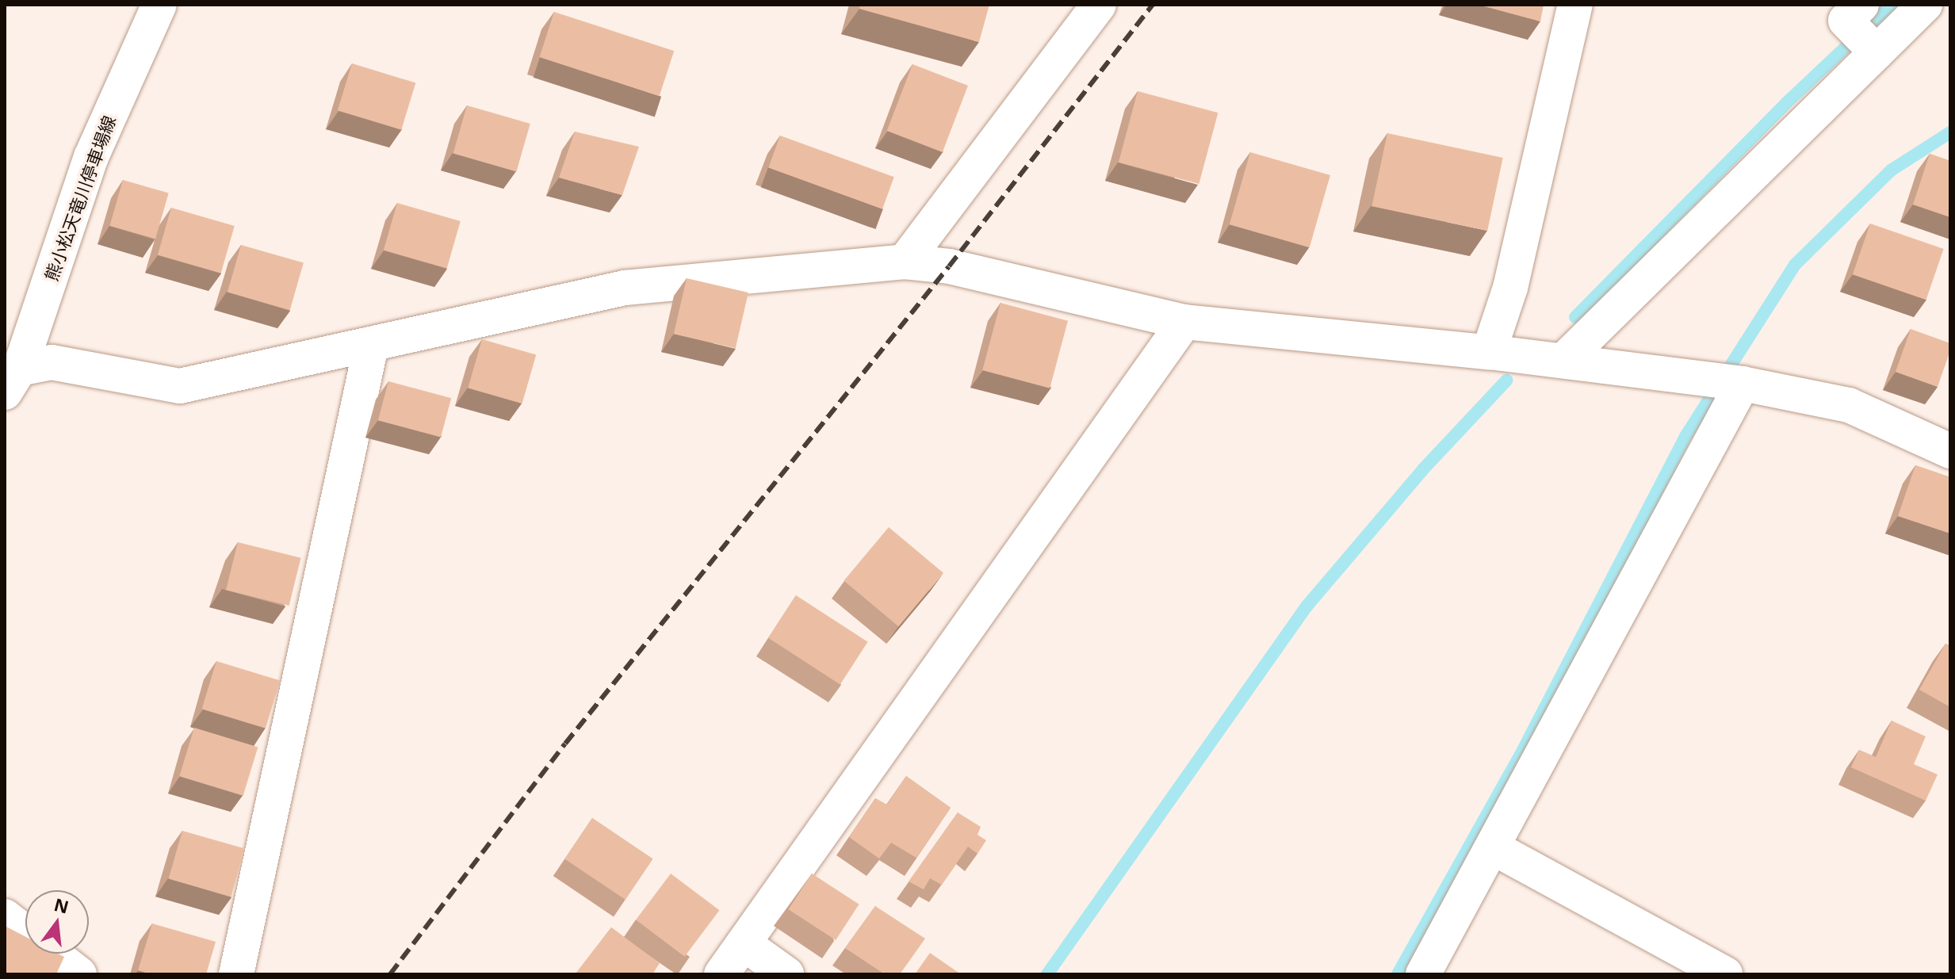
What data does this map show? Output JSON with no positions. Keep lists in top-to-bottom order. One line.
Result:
{"streets":{"street":["熊小松天竜川停車場線"]},"north":"top"}
